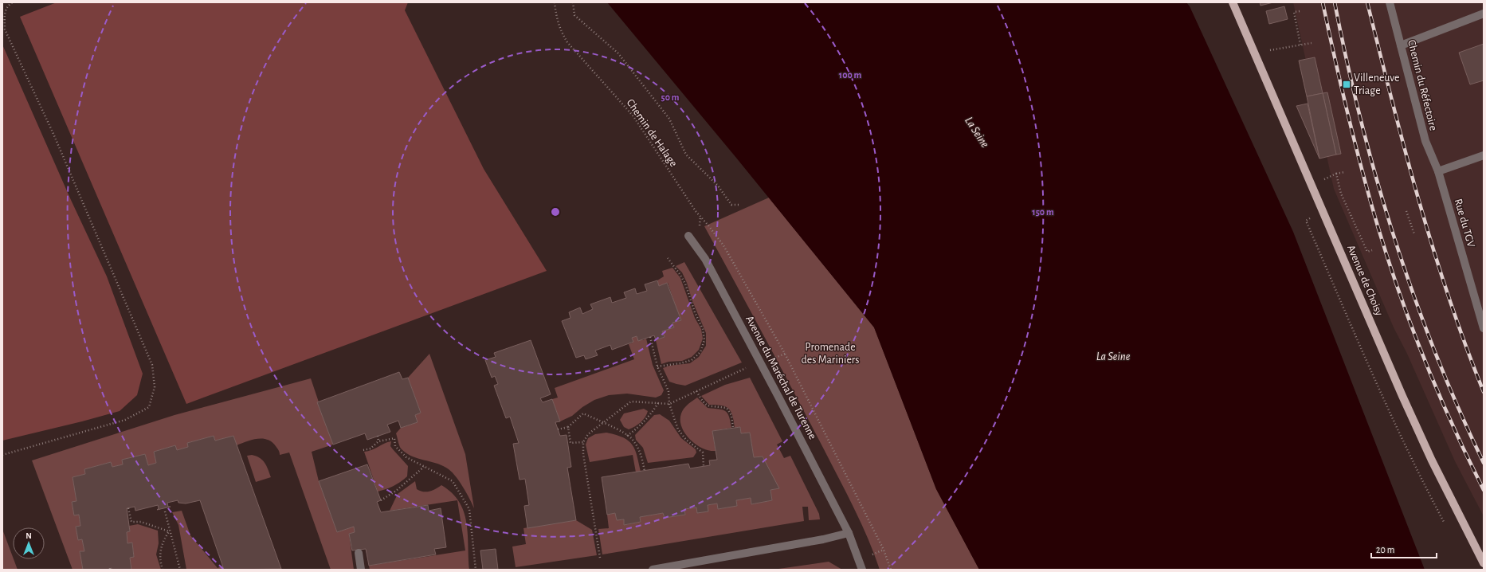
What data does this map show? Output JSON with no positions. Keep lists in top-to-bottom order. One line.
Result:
{"streets":{"main road":["Avenue de Choisy"],"street":["Chemin du Réfectoire","Rue du TGV","Avenue du Maréchal de Turenne"],"path":["Chemin de Halage"]},"crossings":[["Chemin du Réfectoire","Rue du TGV"]],"water":["La Seine"],"parks":["Promenade des Mariniers"],"places":{"transit":["Villeneuve Triage"]},"scale_bar":"20 m","north":"top","rings":["100 m","50 m","150 m"]}
